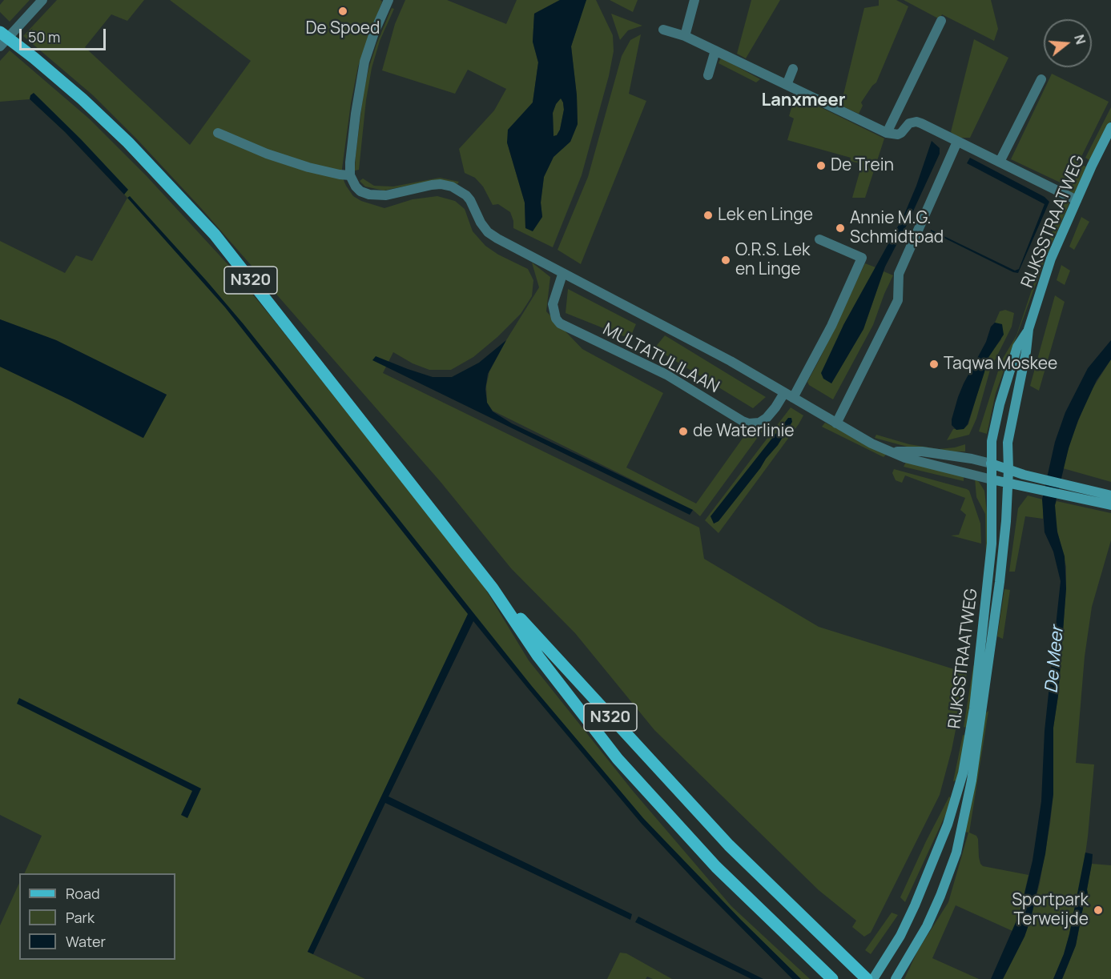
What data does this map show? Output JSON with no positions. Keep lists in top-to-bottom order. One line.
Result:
{"streets":{"main road":["N320"],"street":["RIJKSSTRAATWEG","MULTATULILAAN"]},"crossings":[["RIJKSSTRAATWEG","MULTATULILAAN"]],"districts":["Lanxmeer"],"water":["De Meer"],"places":["De Spoed","De Trein","Lek en Linge","Annie M.G. Schmidtpad","O.R.S. Lek en Linge","Taqwa Moskee","de Waterlinie","Sportpark Terweijde"],"legend":["Road","Park","Water"],"scale_bar":"50 m","north":"right"}
